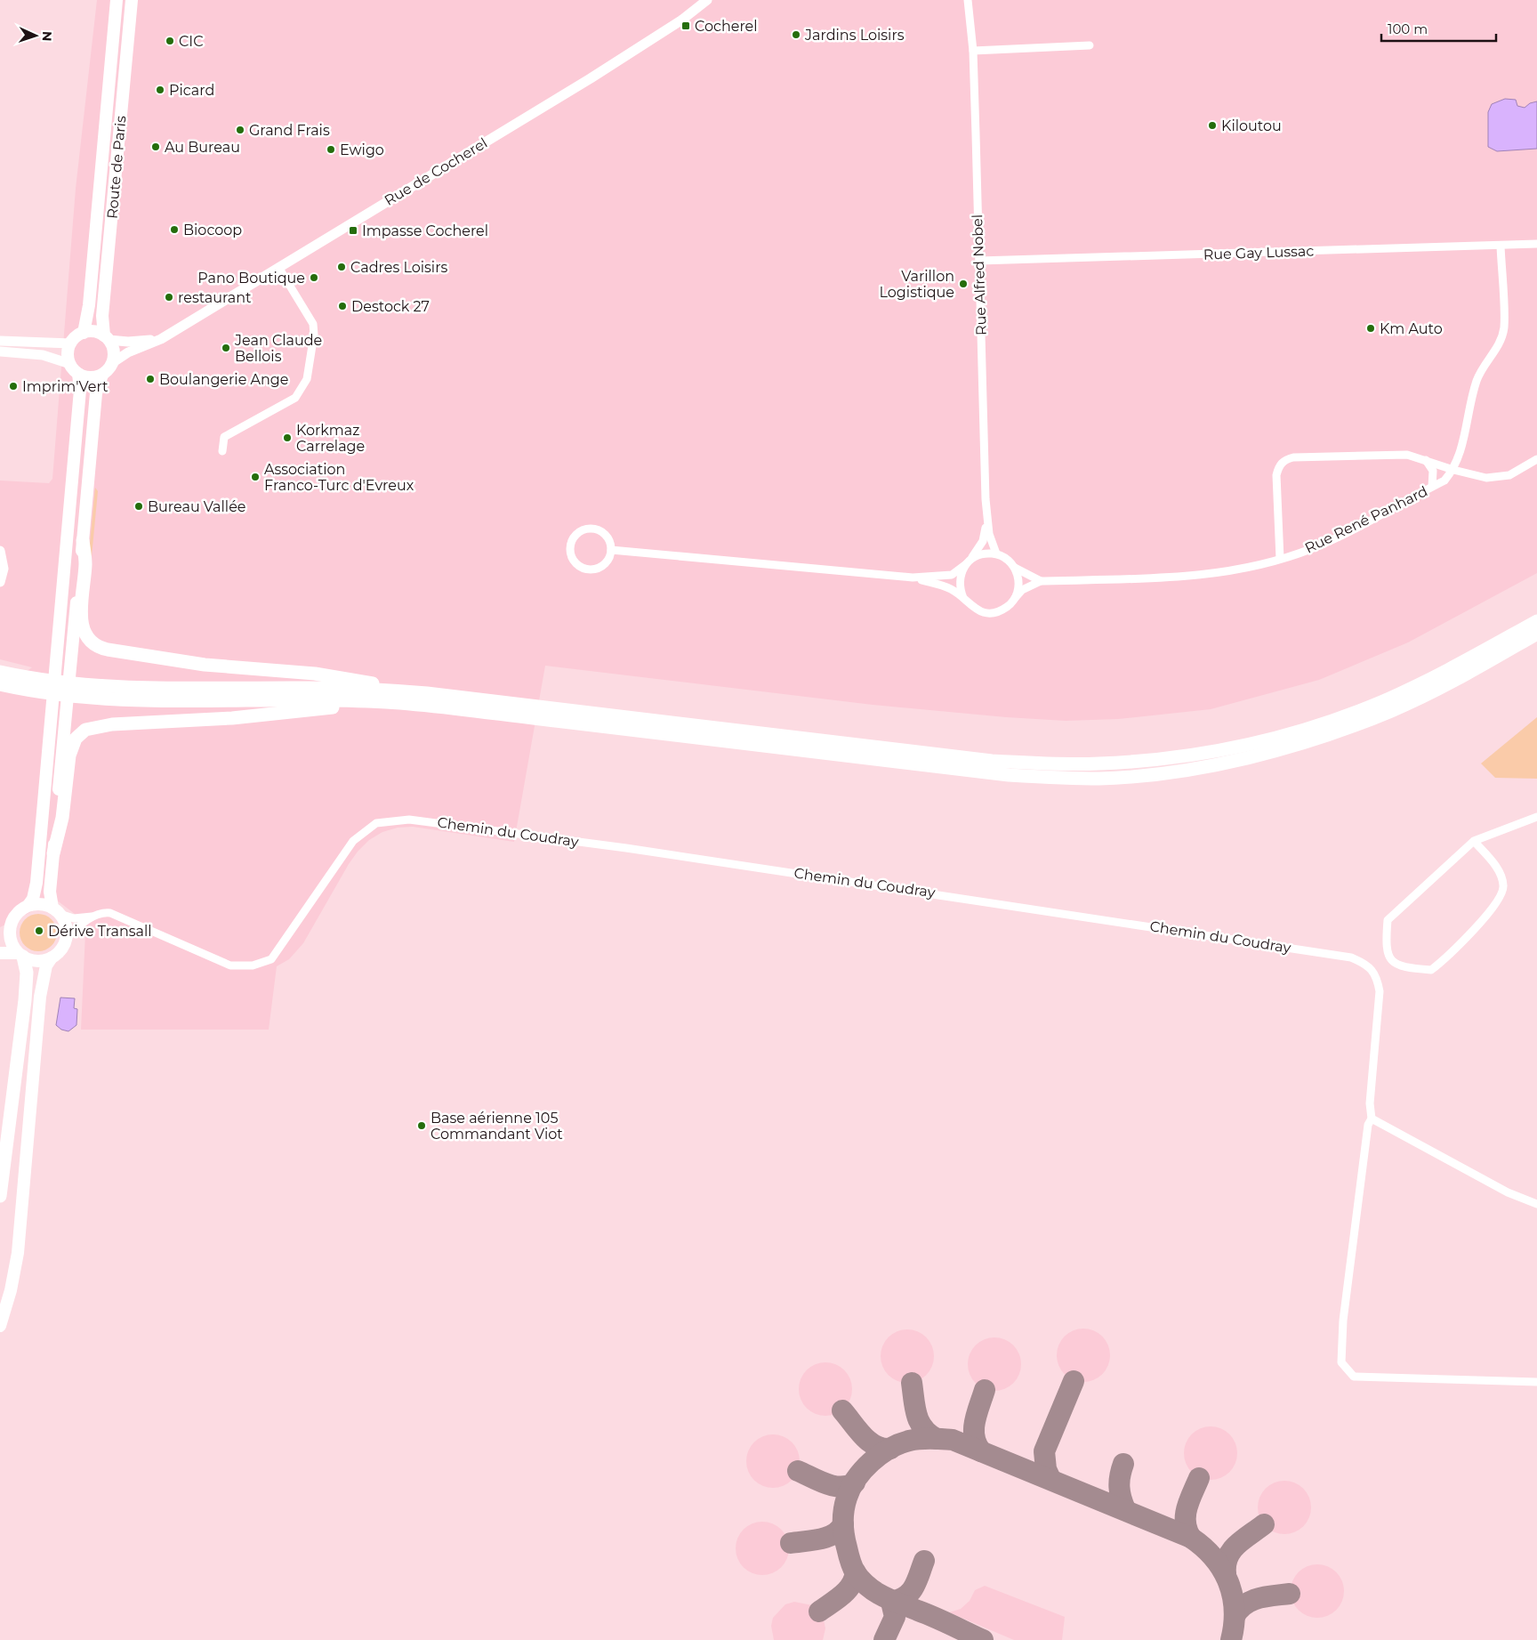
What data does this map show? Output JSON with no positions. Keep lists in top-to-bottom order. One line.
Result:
{"streets":{"main road":["Route de Paris"],"street":["Rue de Cocherel","Rue Gay Lussac","Rue Alfred Nobel","Rue René Panhard","Chemin du Coudray"]},"crossings":[["Route de Paris","Rue de Cocherel"],["Rue Gay Lussac","Rue Alfred Nobel"],["Rue Gay Lussac","Rue René Panhard"],["Rue Alfred Nobel","Rue René Panhard"]],"places":{"transit":["Cocherel","Impasse Cocherel"],"other":["Jardins Loisirs","CIC","Picard","Kiloutou","Grand Frais","Au Bureau","Ewigo","Biocoop","Cadres Loisirs","Pano Boutique","Varillon Logistique","restaurant","Destock 27","Km Auto","Jean Claude Bellois","Boulangerie Ange","Imprim'Vert","Korkmaz Carrelage","Association Franco-Turc d'Evreux","Bureau Vallée","Dérive Transall","Base aérienne 105 Commandant Viot"]},"scale_bar":"100 m","north":"right"}
